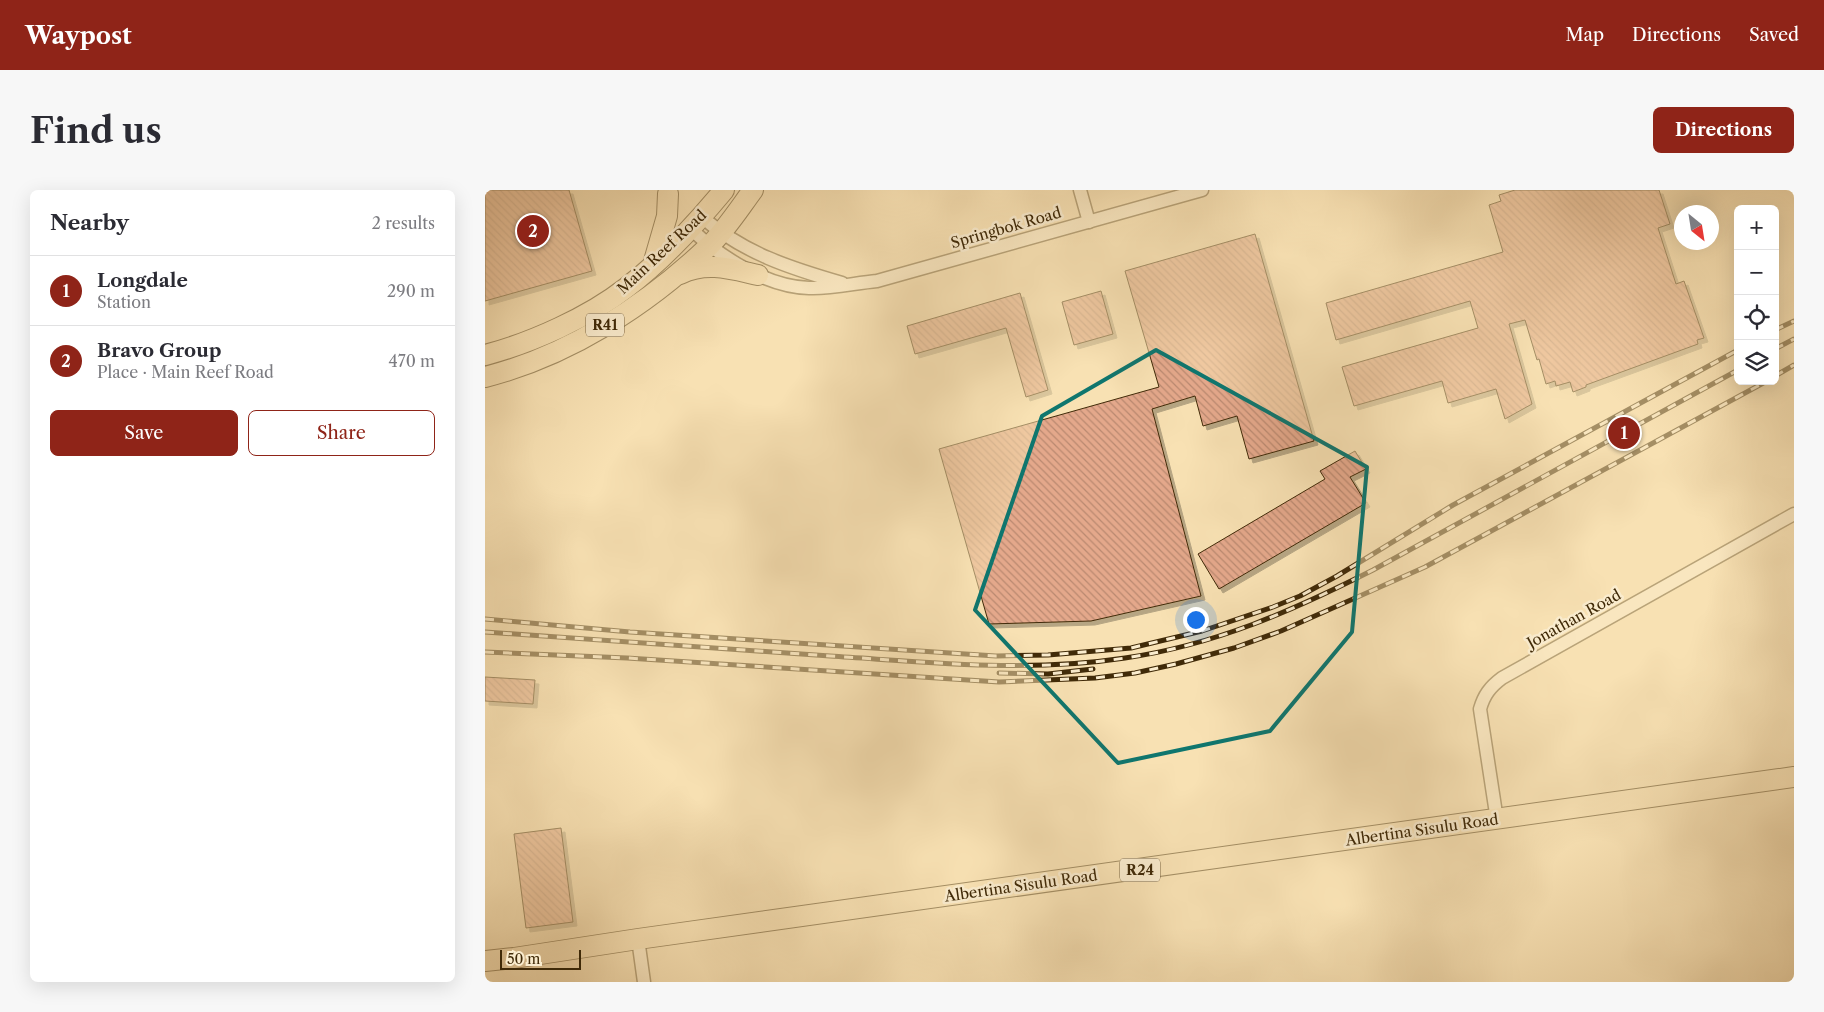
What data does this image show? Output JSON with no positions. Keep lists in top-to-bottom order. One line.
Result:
{"streets":{"main road":["Main Reef Road","R41","Albertina Sisulu Road","R24"],"street":["Springbok Road","Jonathan Road"]},"crossings":[["Springbok Road","Main Reef Road"],["Jonathan Road","Albertina Sisulu Road"]],"scale_bar":"50 m","north":"bottom right","page":{"header":"Waypost","nav":["Map","Directions","Saved"],"buttons":["Directions",["Save","Share"]],"title":"Find us","heading":["Nearby","2 results"],"map_buttons":["+","−"],"pins":["2","1"],"list":[{"mark":"1","name":"Longdale","note":"Station","value":"290 m"},{"mark":"2","name":"Bravo Group","note":"Place · Main Reef Road","value":"470 m"}],"scale":"50 m"}}
